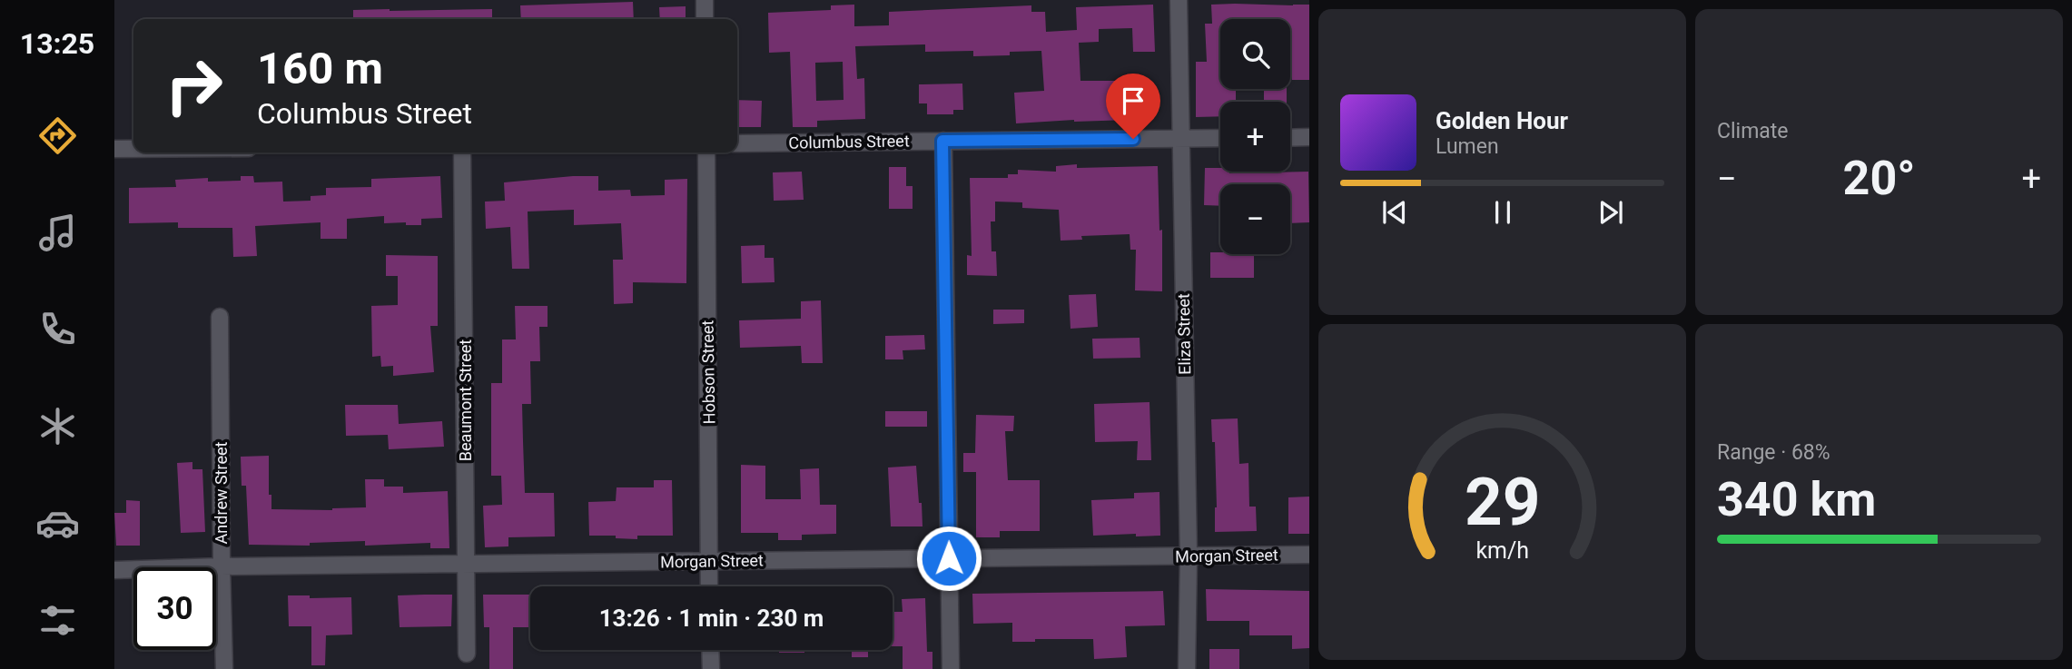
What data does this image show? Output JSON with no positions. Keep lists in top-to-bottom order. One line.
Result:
{"streets":{"street":["Columbus Street","Eliza Street","Hobson Street","Beaumont Street","Andrew Street","Morgan Street"]},"crossings":[["Columbus Street","Eliza Street"],["Eliza Street","Morgan Street"],["Hobson Street","Morgan Street"],["Beaumont Street","Morgan Street"],["Andrew Street","Morgan Street"]],"page":{"tabs":"13:25","tile":["Climate",["Range · 68%","340 km"]],"map_buttons":["+","−"],"turn":["160 m","Columbus Street"],"song":["Golden Hour","Lumen"],"heat":["−","20°","+"],"limit":"30","trip":"13:26 · 1 min · 230 m","gauge":["29","km/h"]}}
